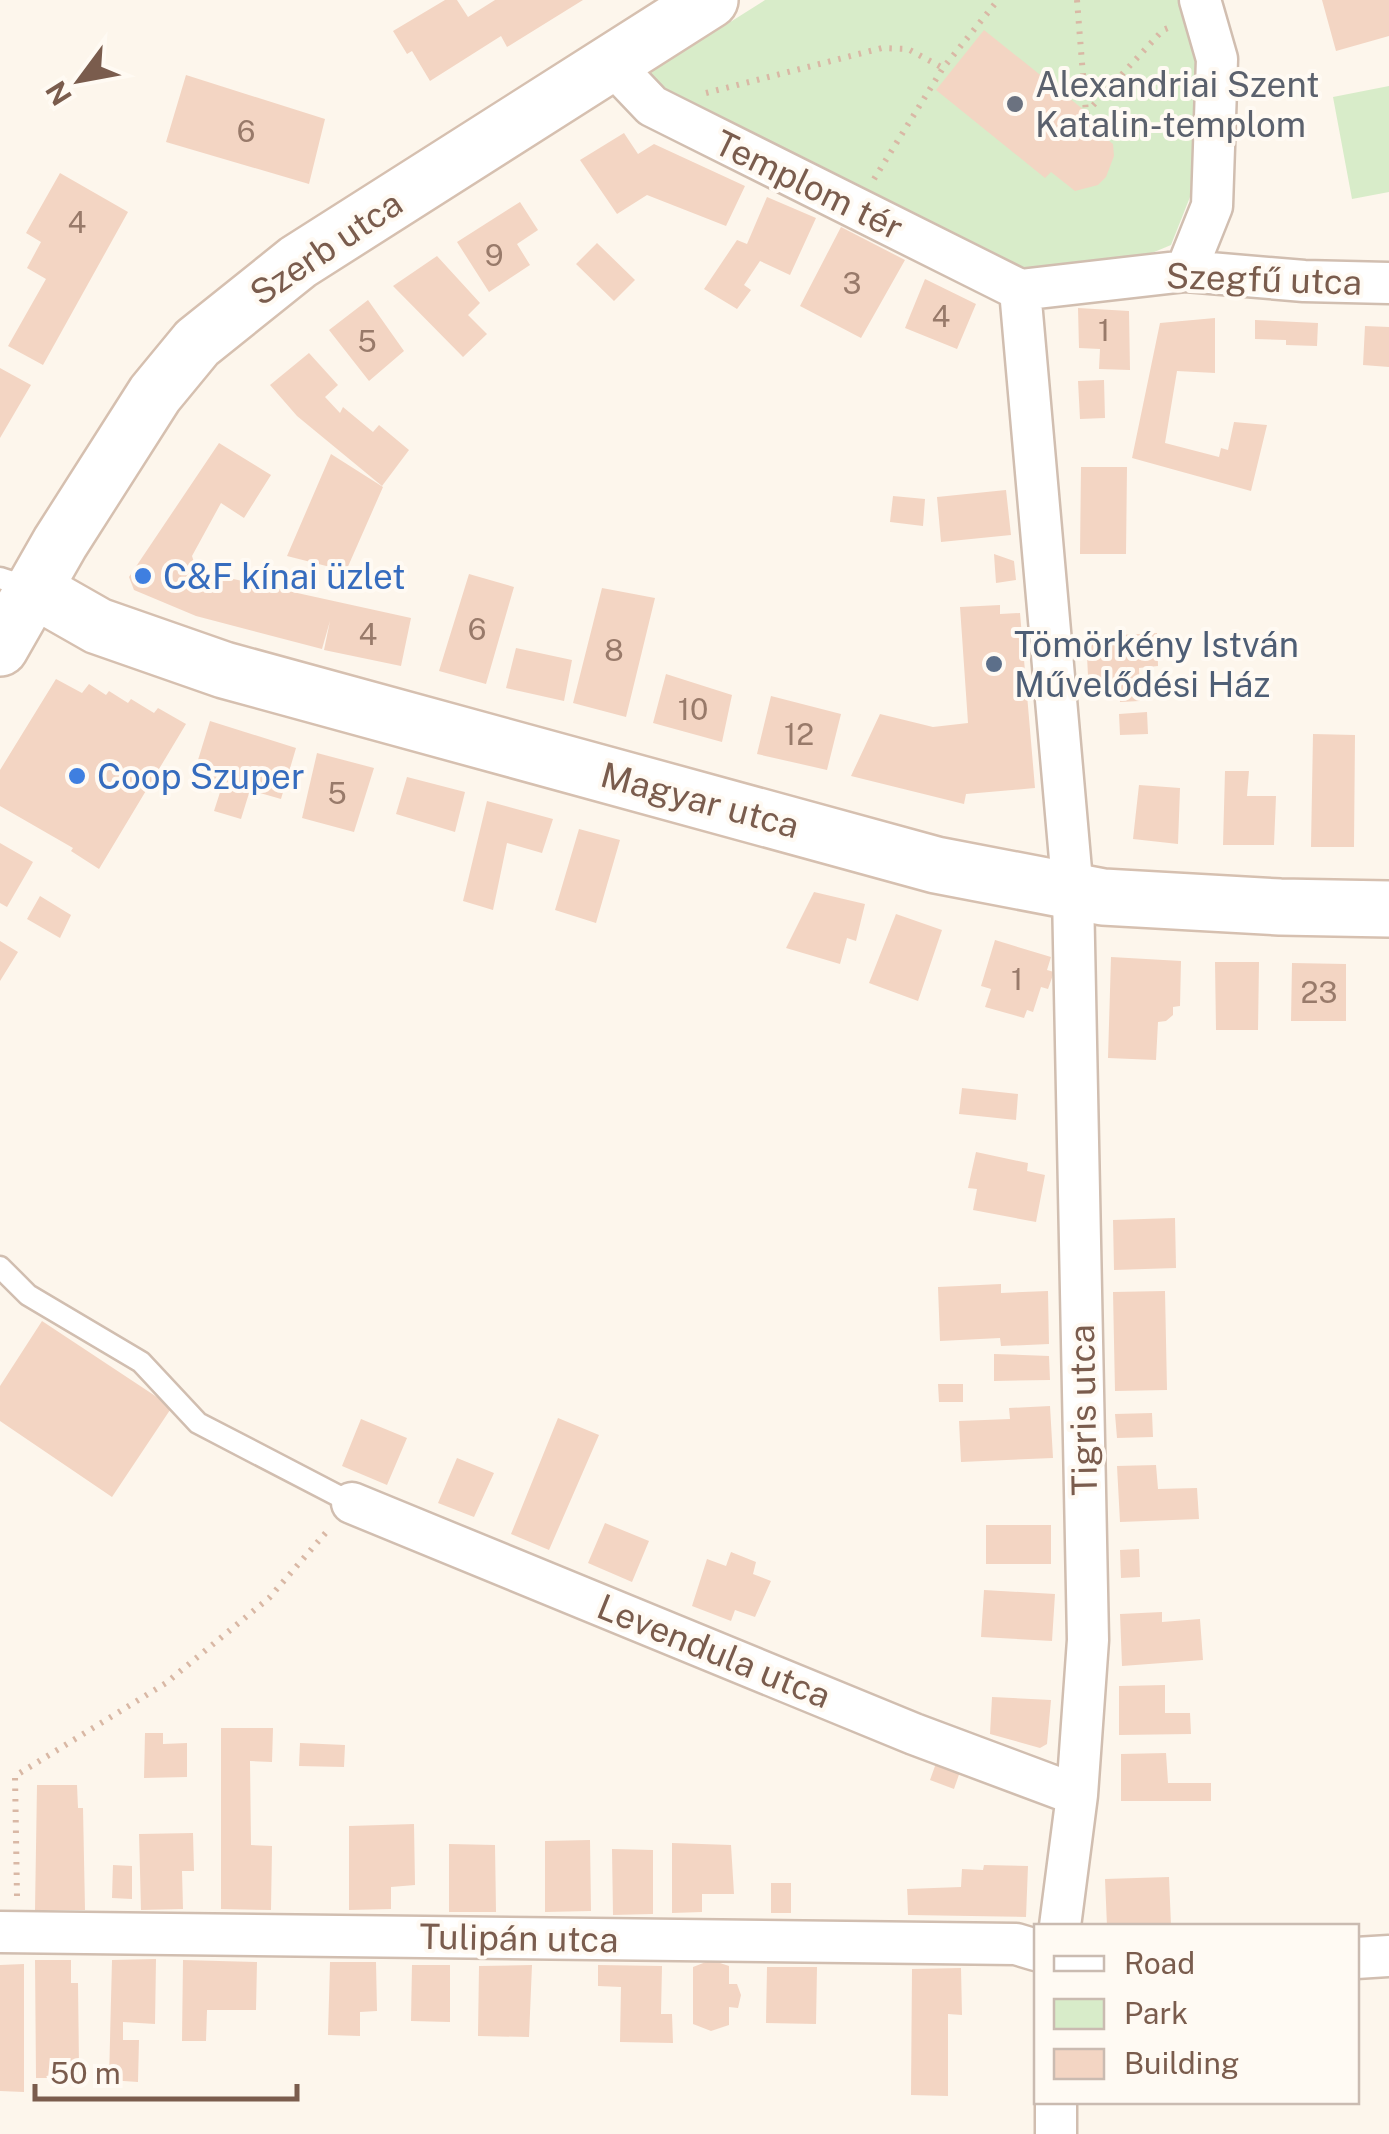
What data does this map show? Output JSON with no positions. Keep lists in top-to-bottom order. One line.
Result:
{"streets":{"street":["Templom tér","Szerb utca","Szegfű utca","Magyar utca","Tigris utca","Levendula utca","Tulipán utca"]},"crossings":[["Templom tér","Szerb utca"],["Templom tér","Szegfű utca"],["Templom tér","Tigris utca"],["Szerb utca","Magyar utca"],["Szegfű utca","Tigris utca"],["Magyar utca","Tigris utca"],["Tigris utca","Levendula utca"]],"places":["Alexandriai Szent Katalin-templom","C&F kínai üzlet","Tömörkény István Művelődési Ház","Coop Szuper"],"house_numbers":["6","4","9","3","4","1","5","6","4","8","10","12","5","1","23"],"legend":["Road","Park","Building"],"scale_bar":"50 m","north":"bottom left"}
